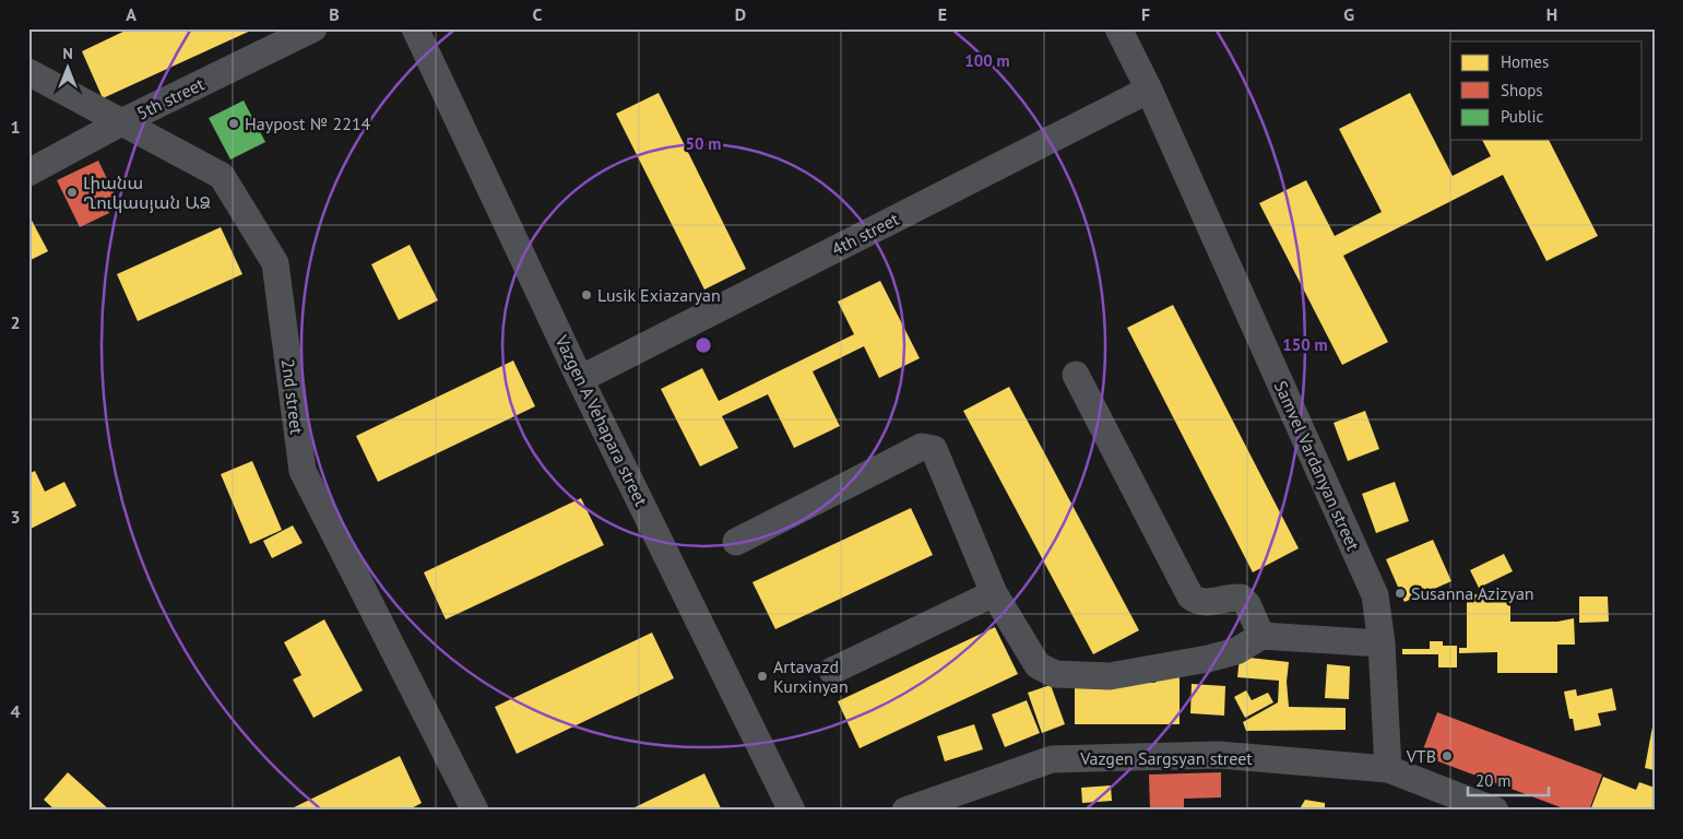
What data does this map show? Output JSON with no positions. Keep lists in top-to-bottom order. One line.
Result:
{"streets":{"street":["5th street","4th street","2nd street","Vazgen A Vehapara street","Samvel Vardanyan street","Vazgen Sargsyan street"]},"crossings":[["5th street","2nd street"],["4th street","Vazgen A Vehapara street"],["4th street","Samvel Vardanyan street"],["Samvel Vardanyan street","Vazgen Sargsyan street"]],"places":["Haypost № 2214","Լիանա Ղուկասյան ԱՁ","Lusik Exiazaryan","Susanna Azizyan","Artavazd Kurxinyan","VTB"],"legend":["Homes","Shops","Public"],"scale_bar":"20 m","north":"top","grid":{"columns":["A","B","C","D","E","F","G","H"],"rows":["1","2","3","4"]},"rings":["100 m","50 m","150 m"]}
